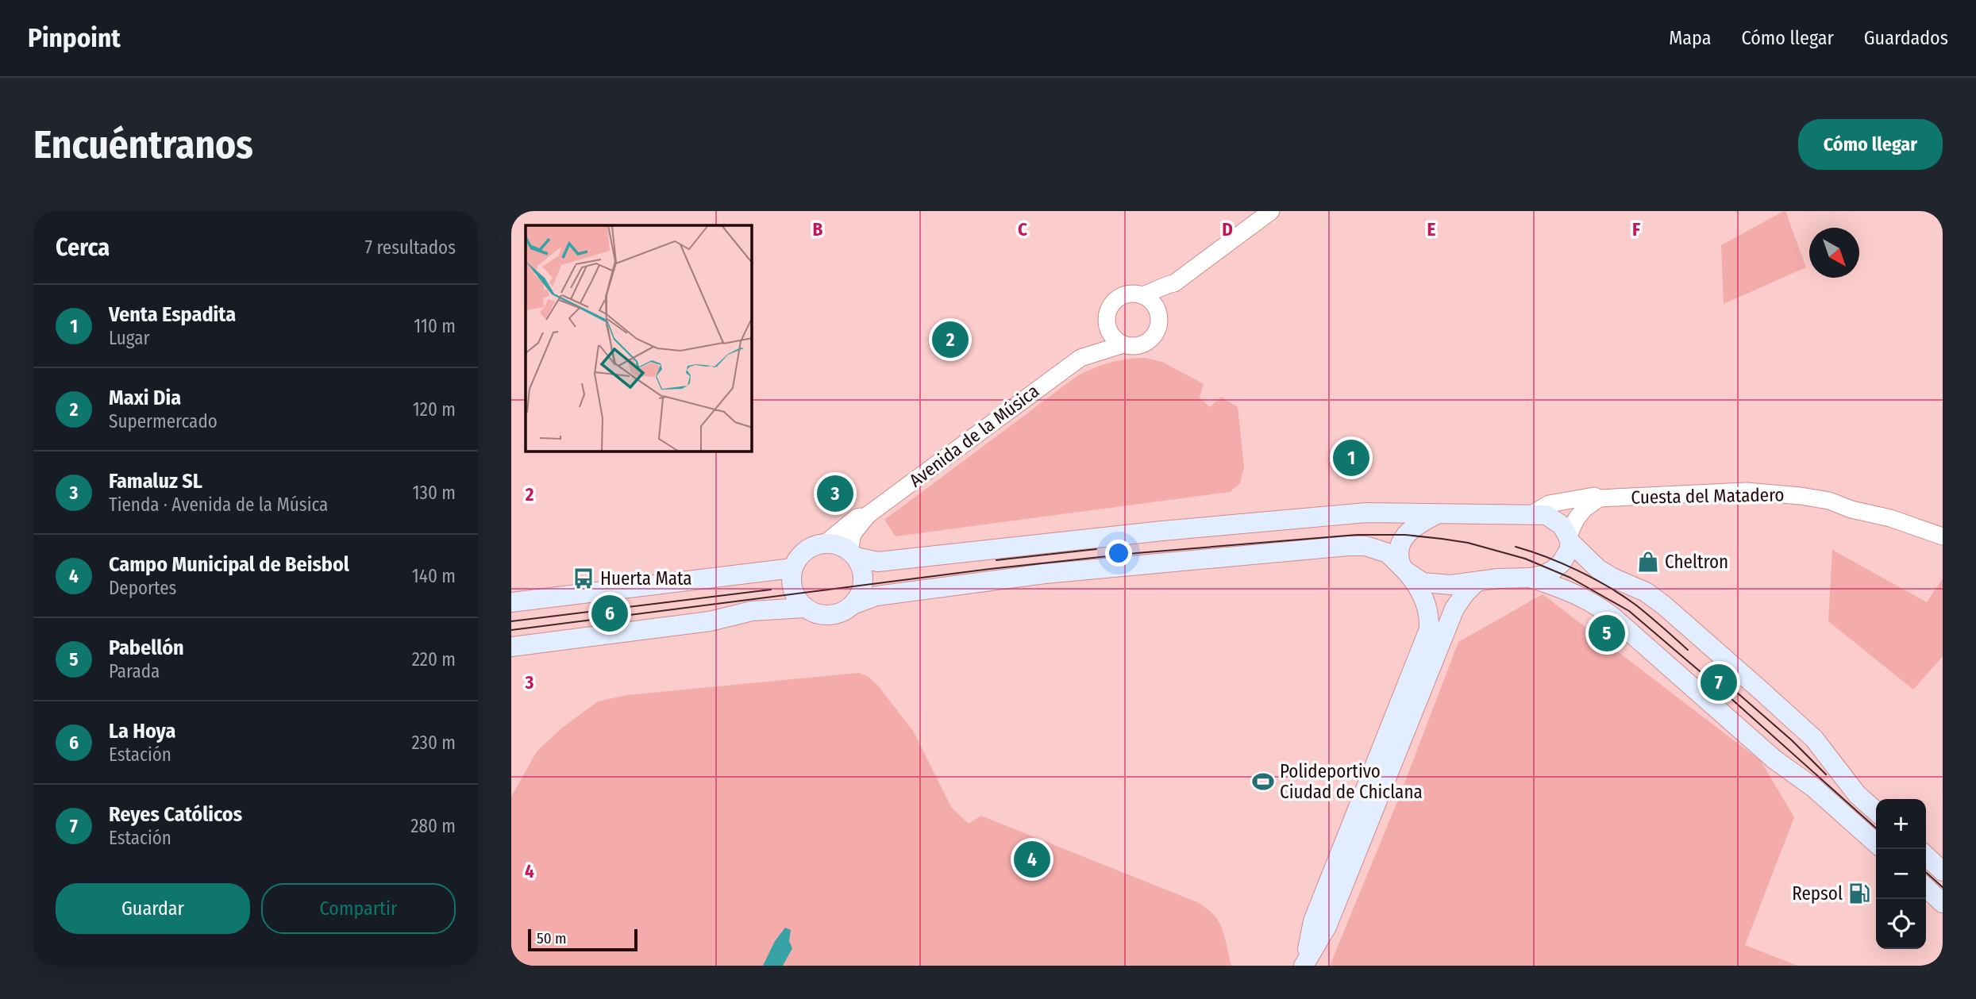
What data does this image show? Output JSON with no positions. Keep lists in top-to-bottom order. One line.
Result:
{"streets":{"street":["Avenida de la Música","Cuesta del Matadero"]},"places":{"shop":["Cheltron"],"bus stop":["Huerta Mata"],"sports":["Polideportivo Ciudad de Chiclana"],"fuel station":["Repsol"]},"scale_bar":"50 m","north":"bottom right","page":{"header":"Pinpoint","nav":["Mapa","Cómo llegar","Guardados"],"buttons":["Cómo llegar",["Guardar","Compartir"]],"title":"Encuéntranos","heading":["Cerca","7 resultados"],"list":[{"mark":"1","name":"Venta Espadita","note":"Lugar","value":"110 m"},{"mark":"2","name":"Maxi Dia","note":"Supermercado","value":"120 m"},{"mark":"3","name":"Famaluz SL","note":"Tienda · Avenida de la Música","value":"130 m"},{"mark":"4","name":"Campo Municipal de Beisbol","note":"Deportes","value":"140 m"},{"mark":"5","name":"Pabellón","note":"Parada","value":"220 m"},{"mark":"6","name":"La Hoya","note":"Estación","value":"230 m"},{"mark":"7","name":"Reyes Católicos","note":"Estación","value":"280 m"}],"pins":["2","1","3","6","5","7","4"],"map_buttons":["+","−"],"scale":"50 m"},"grid":{"columns":["B","C","D","E","F"],"rows":["2","3","4"]}}
